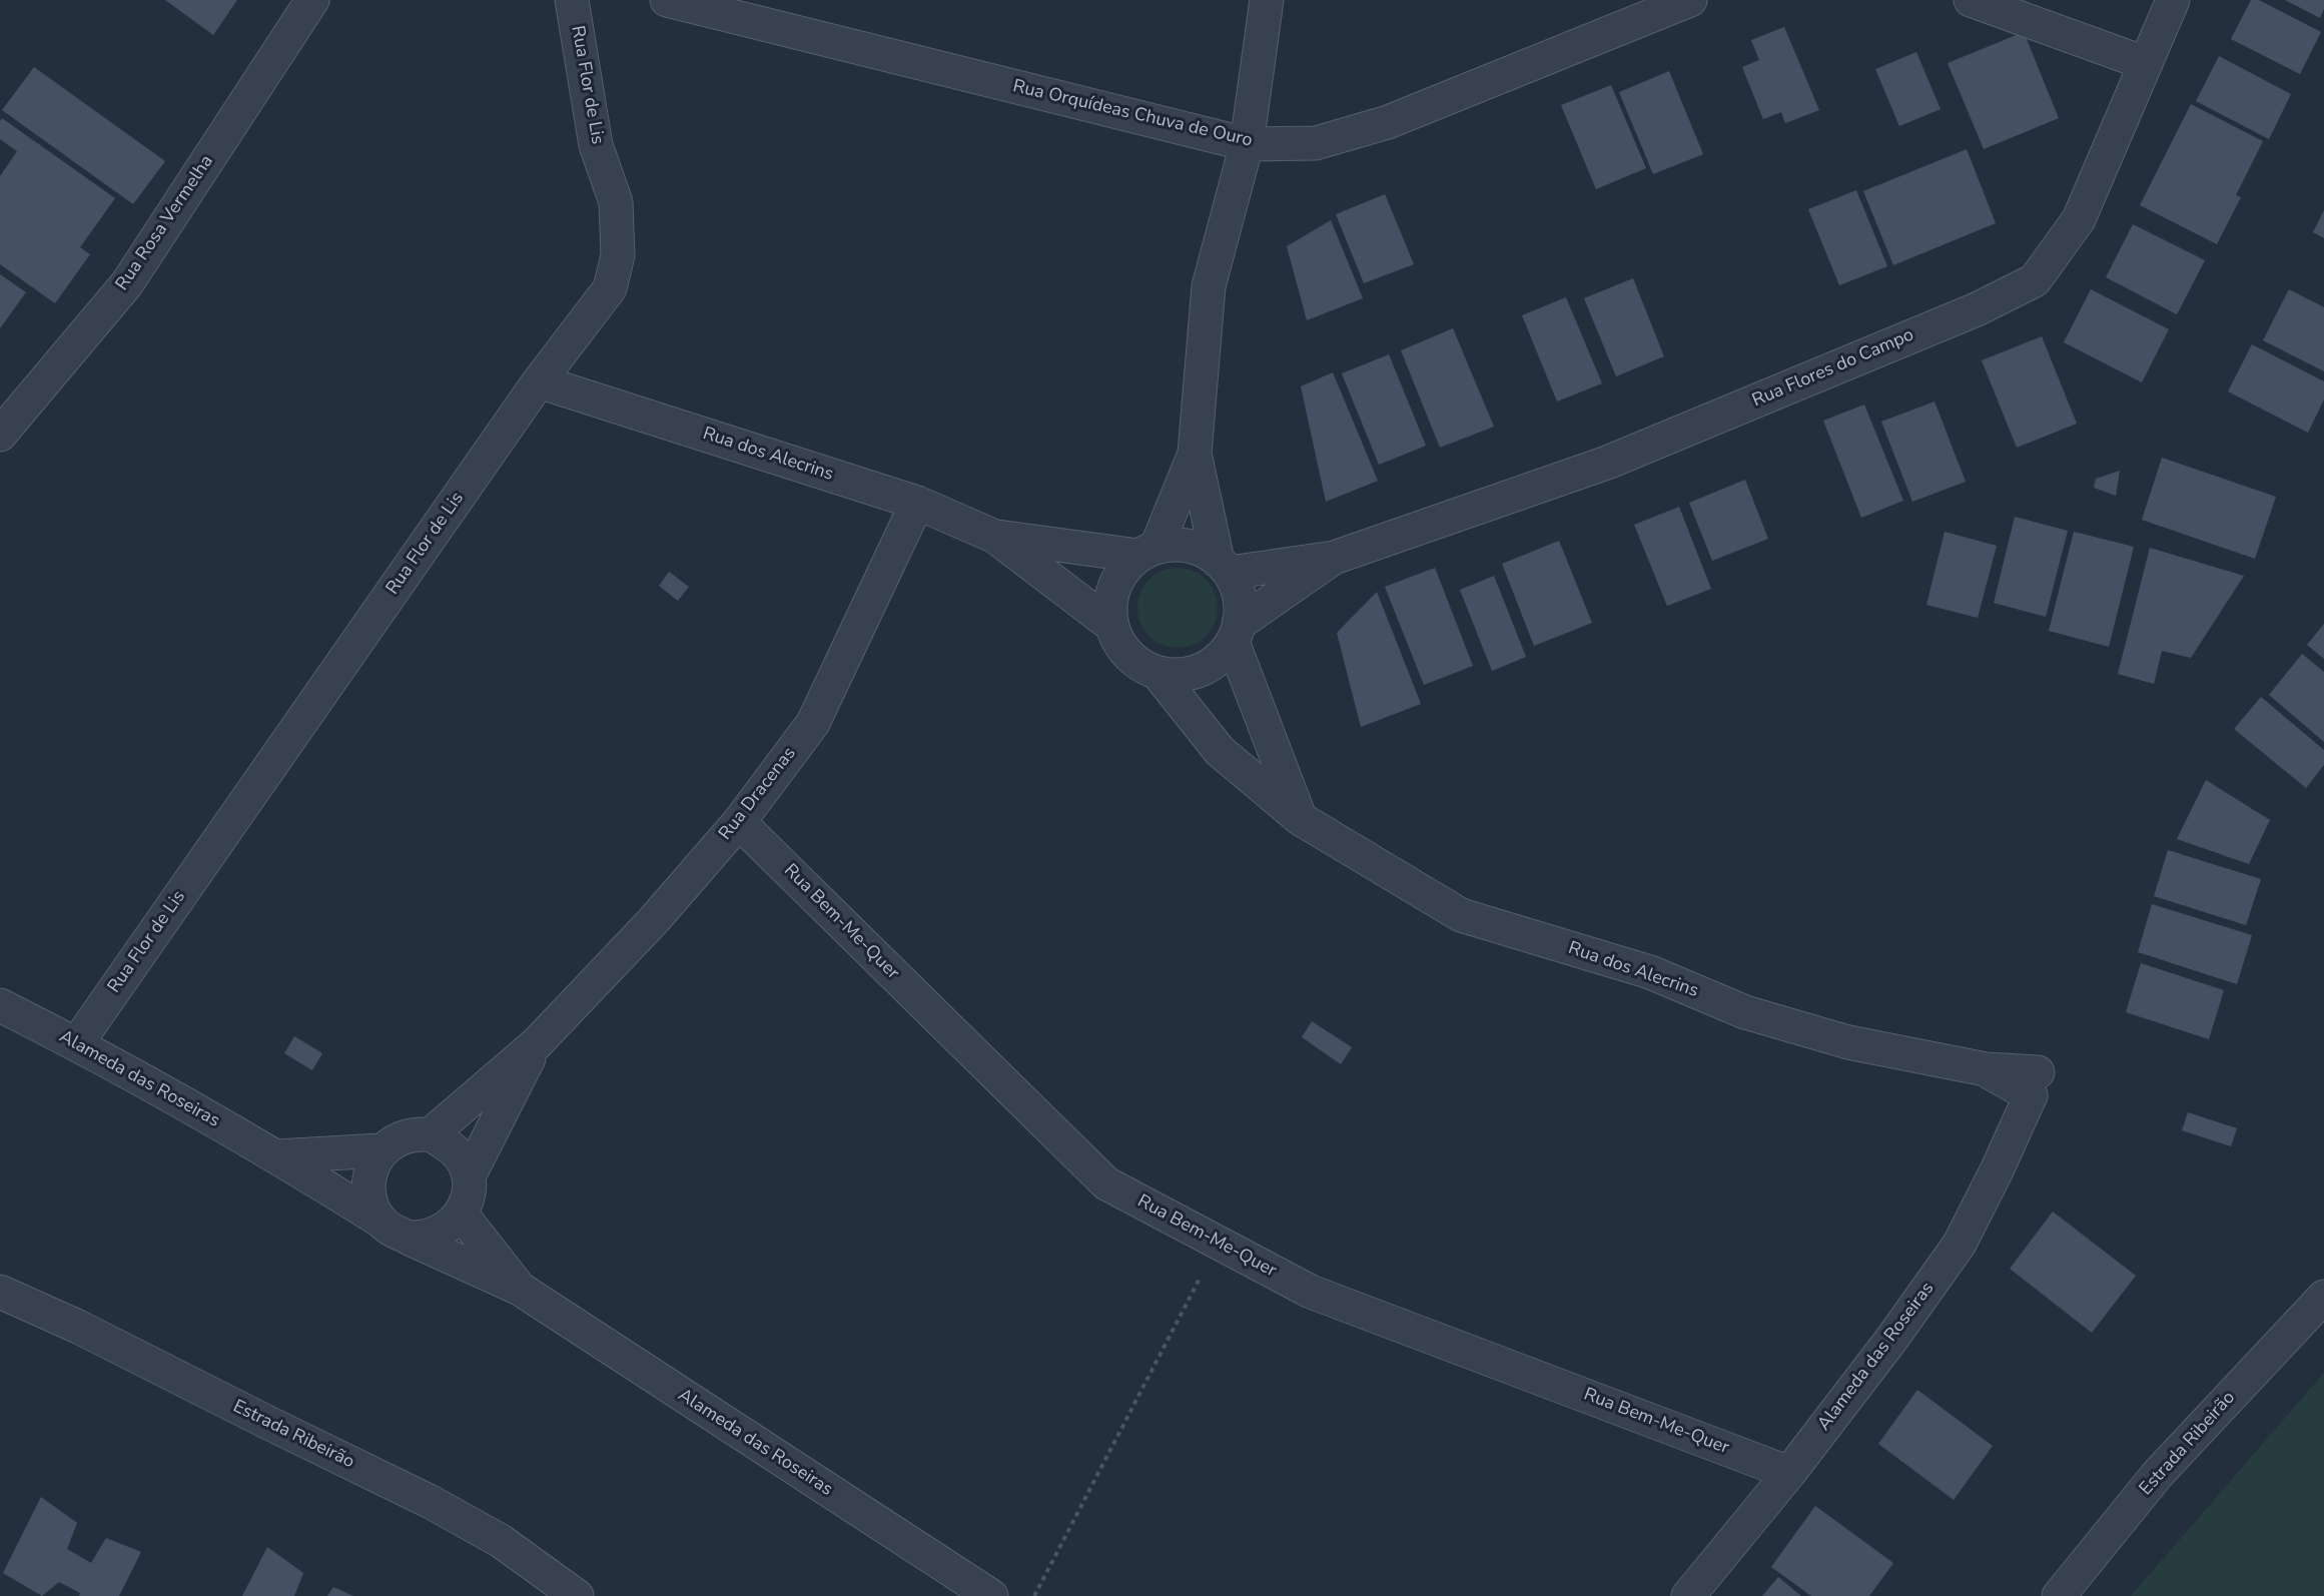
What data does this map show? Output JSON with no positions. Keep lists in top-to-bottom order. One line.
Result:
{"streets":{"street":["Rua Flor de Lis","Rua Orquídeas Chuva de Ouro","Rua Rosa Vermelha","Rua Flores do Campo","Rua dos Alecrins","Rua Dracenas","Rua Bem-Me-Quer","Alameda das Roseiras","Estrada Ribeirão"]},"crossings":[["Rua Flor de Lis","Rua dos Alecrins"],["Rua Flor de Lis","Alameda das Roseiras"],["Rua Flores do Campo","Rua dos Alecrins"],["Rua dos Alecrins","Rua Dracenas"],["Rua dos Alecrins","Alameda das Roseiras"],["Rua Dracenas","Rua Bem-Me-Quer"],["Rua Dracenas","Alameda das Roseiras"],["Rua Bem-Me-Quer","Alameda das Roseiras"]]}
